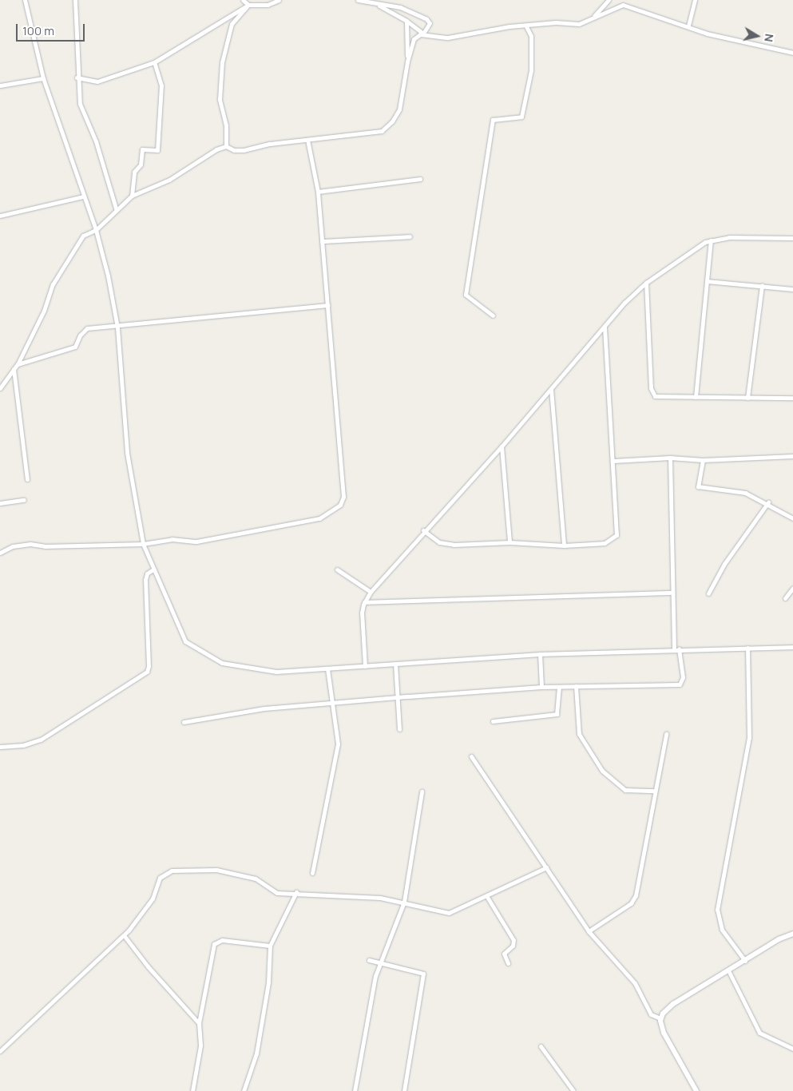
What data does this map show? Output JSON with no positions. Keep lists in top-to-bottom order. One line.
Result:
{"scale_bar":"100 m","north":"right"}
